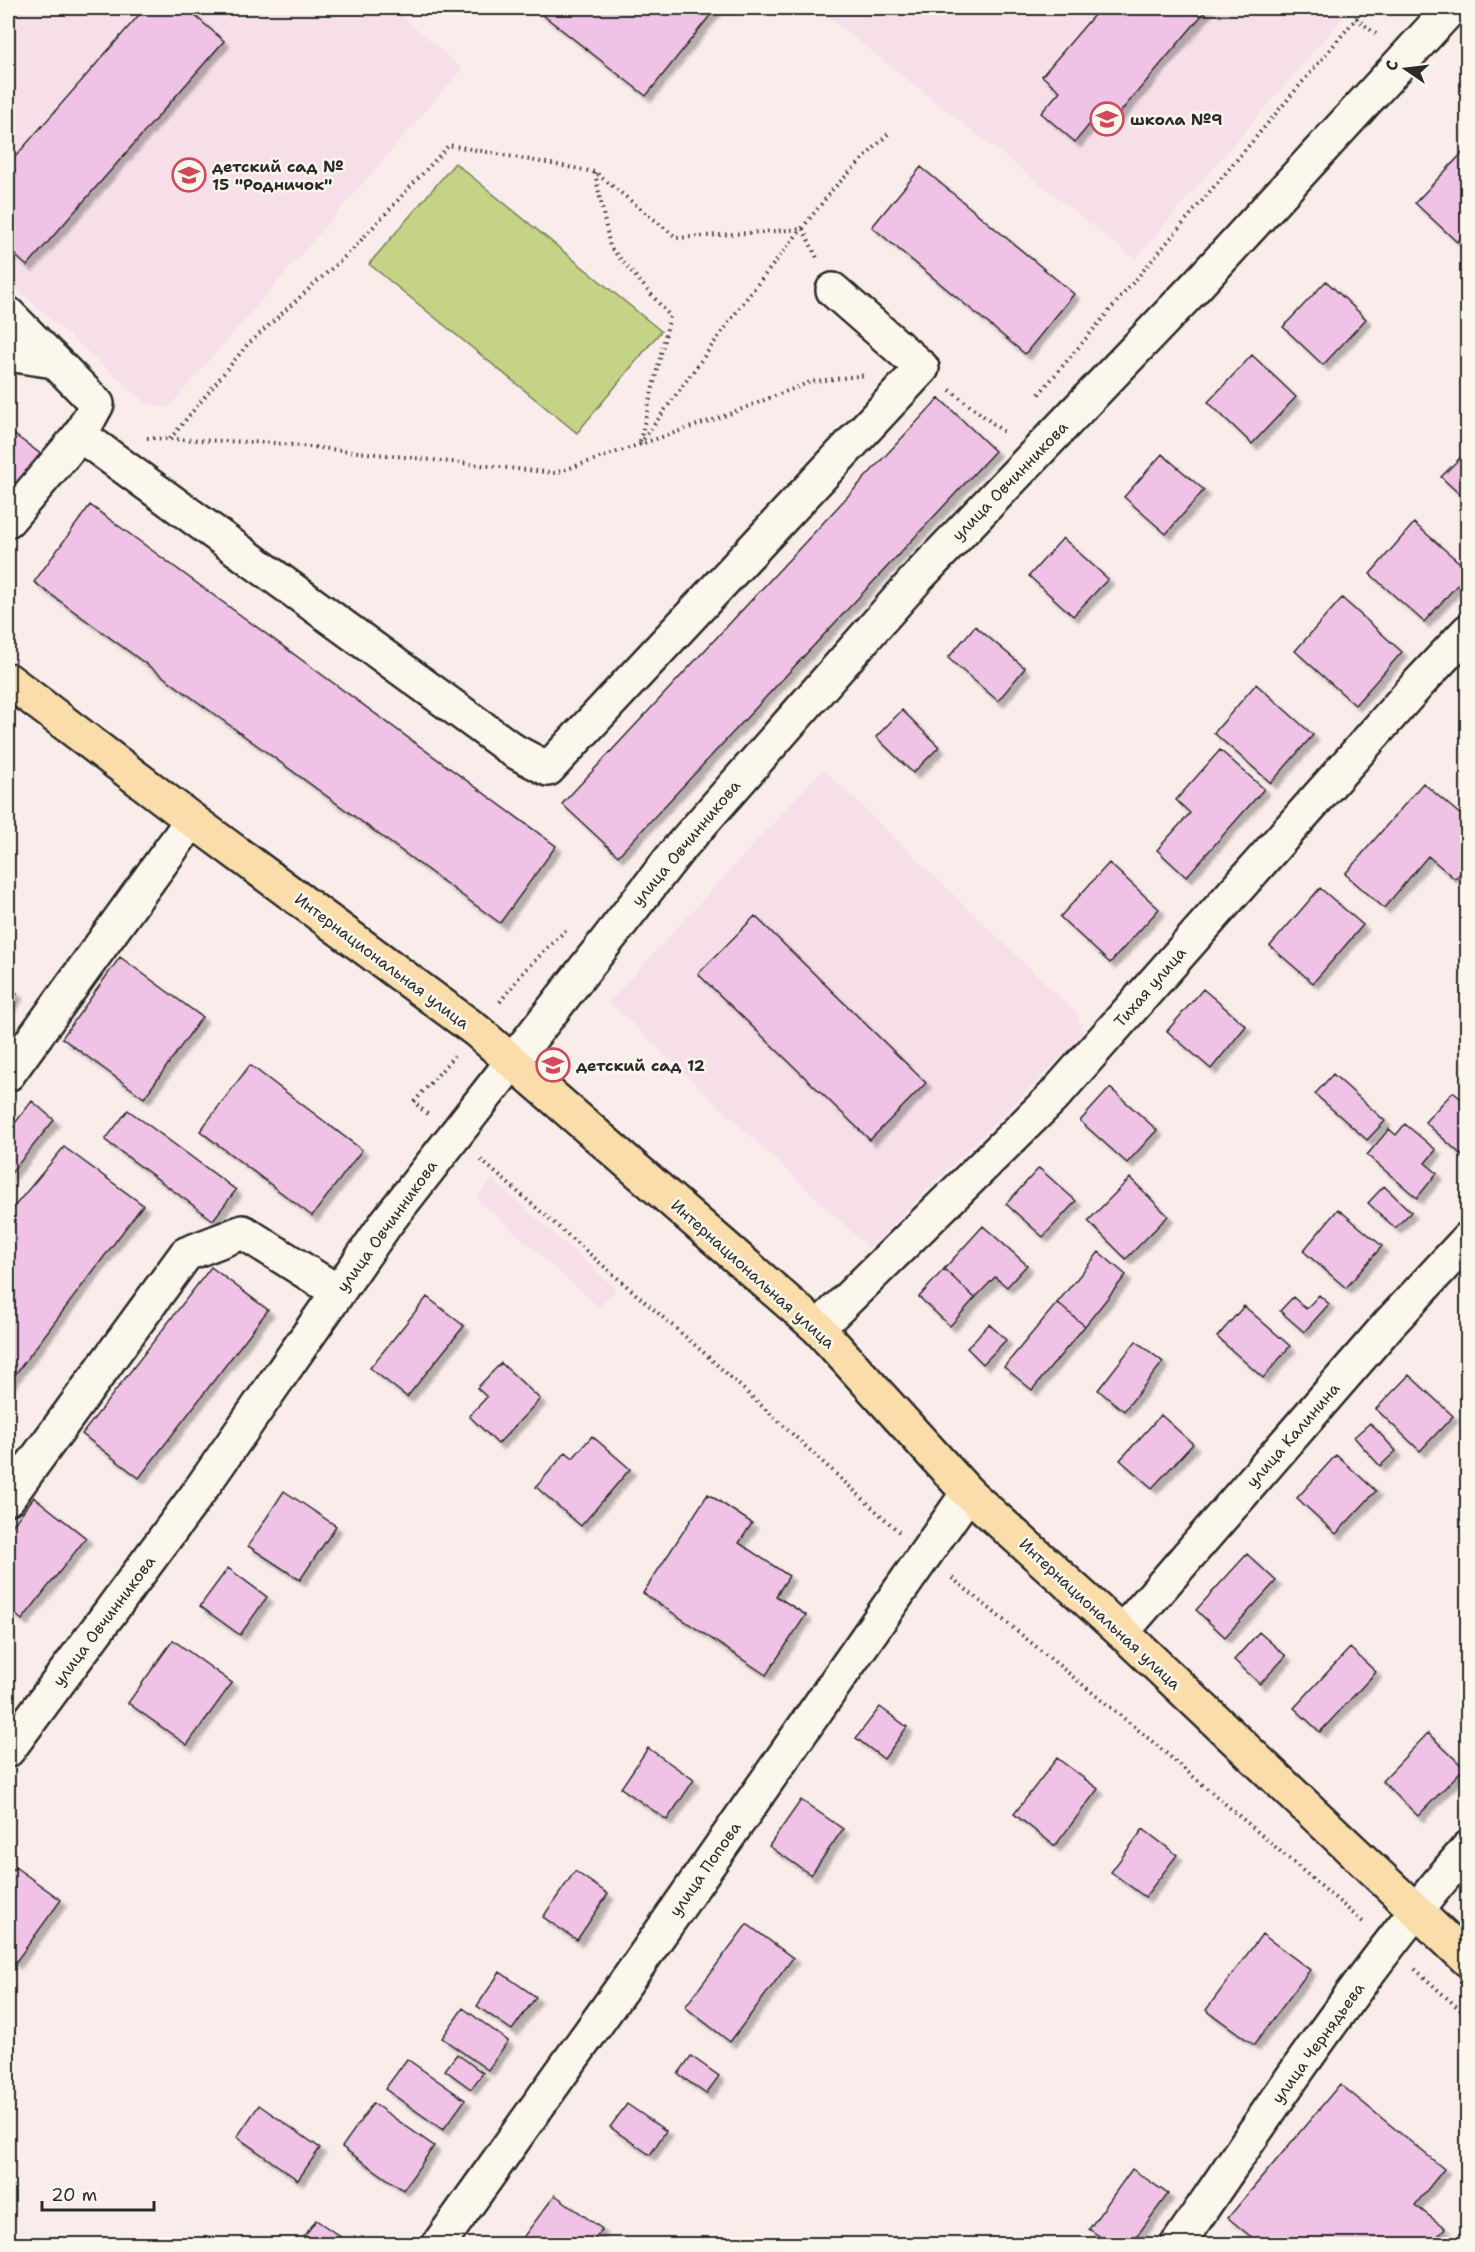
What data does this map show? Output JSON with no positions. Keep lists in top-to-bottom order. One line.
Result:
{"streets":{"main road":["Интернациональная улица"],"street":["улица Овчинникова","Тихая улица","улица Калинина","улица Попова","улица Чернядьева"]},"crossings":[["улица Овчинникова","Интернациональная улица"],["Интернациональная улица","Тихая улица"],["Интернациональная улица","улица Калинина"],["Интернациональная улица","улица Попова"],["Интернациональная улица","улица Чернядьева"]],"places":{"school or university":["школа №9","детский сад № 15 \"Родничок\"","детский сад 12"]},"scale_bar":"20 m","north":"left"}
